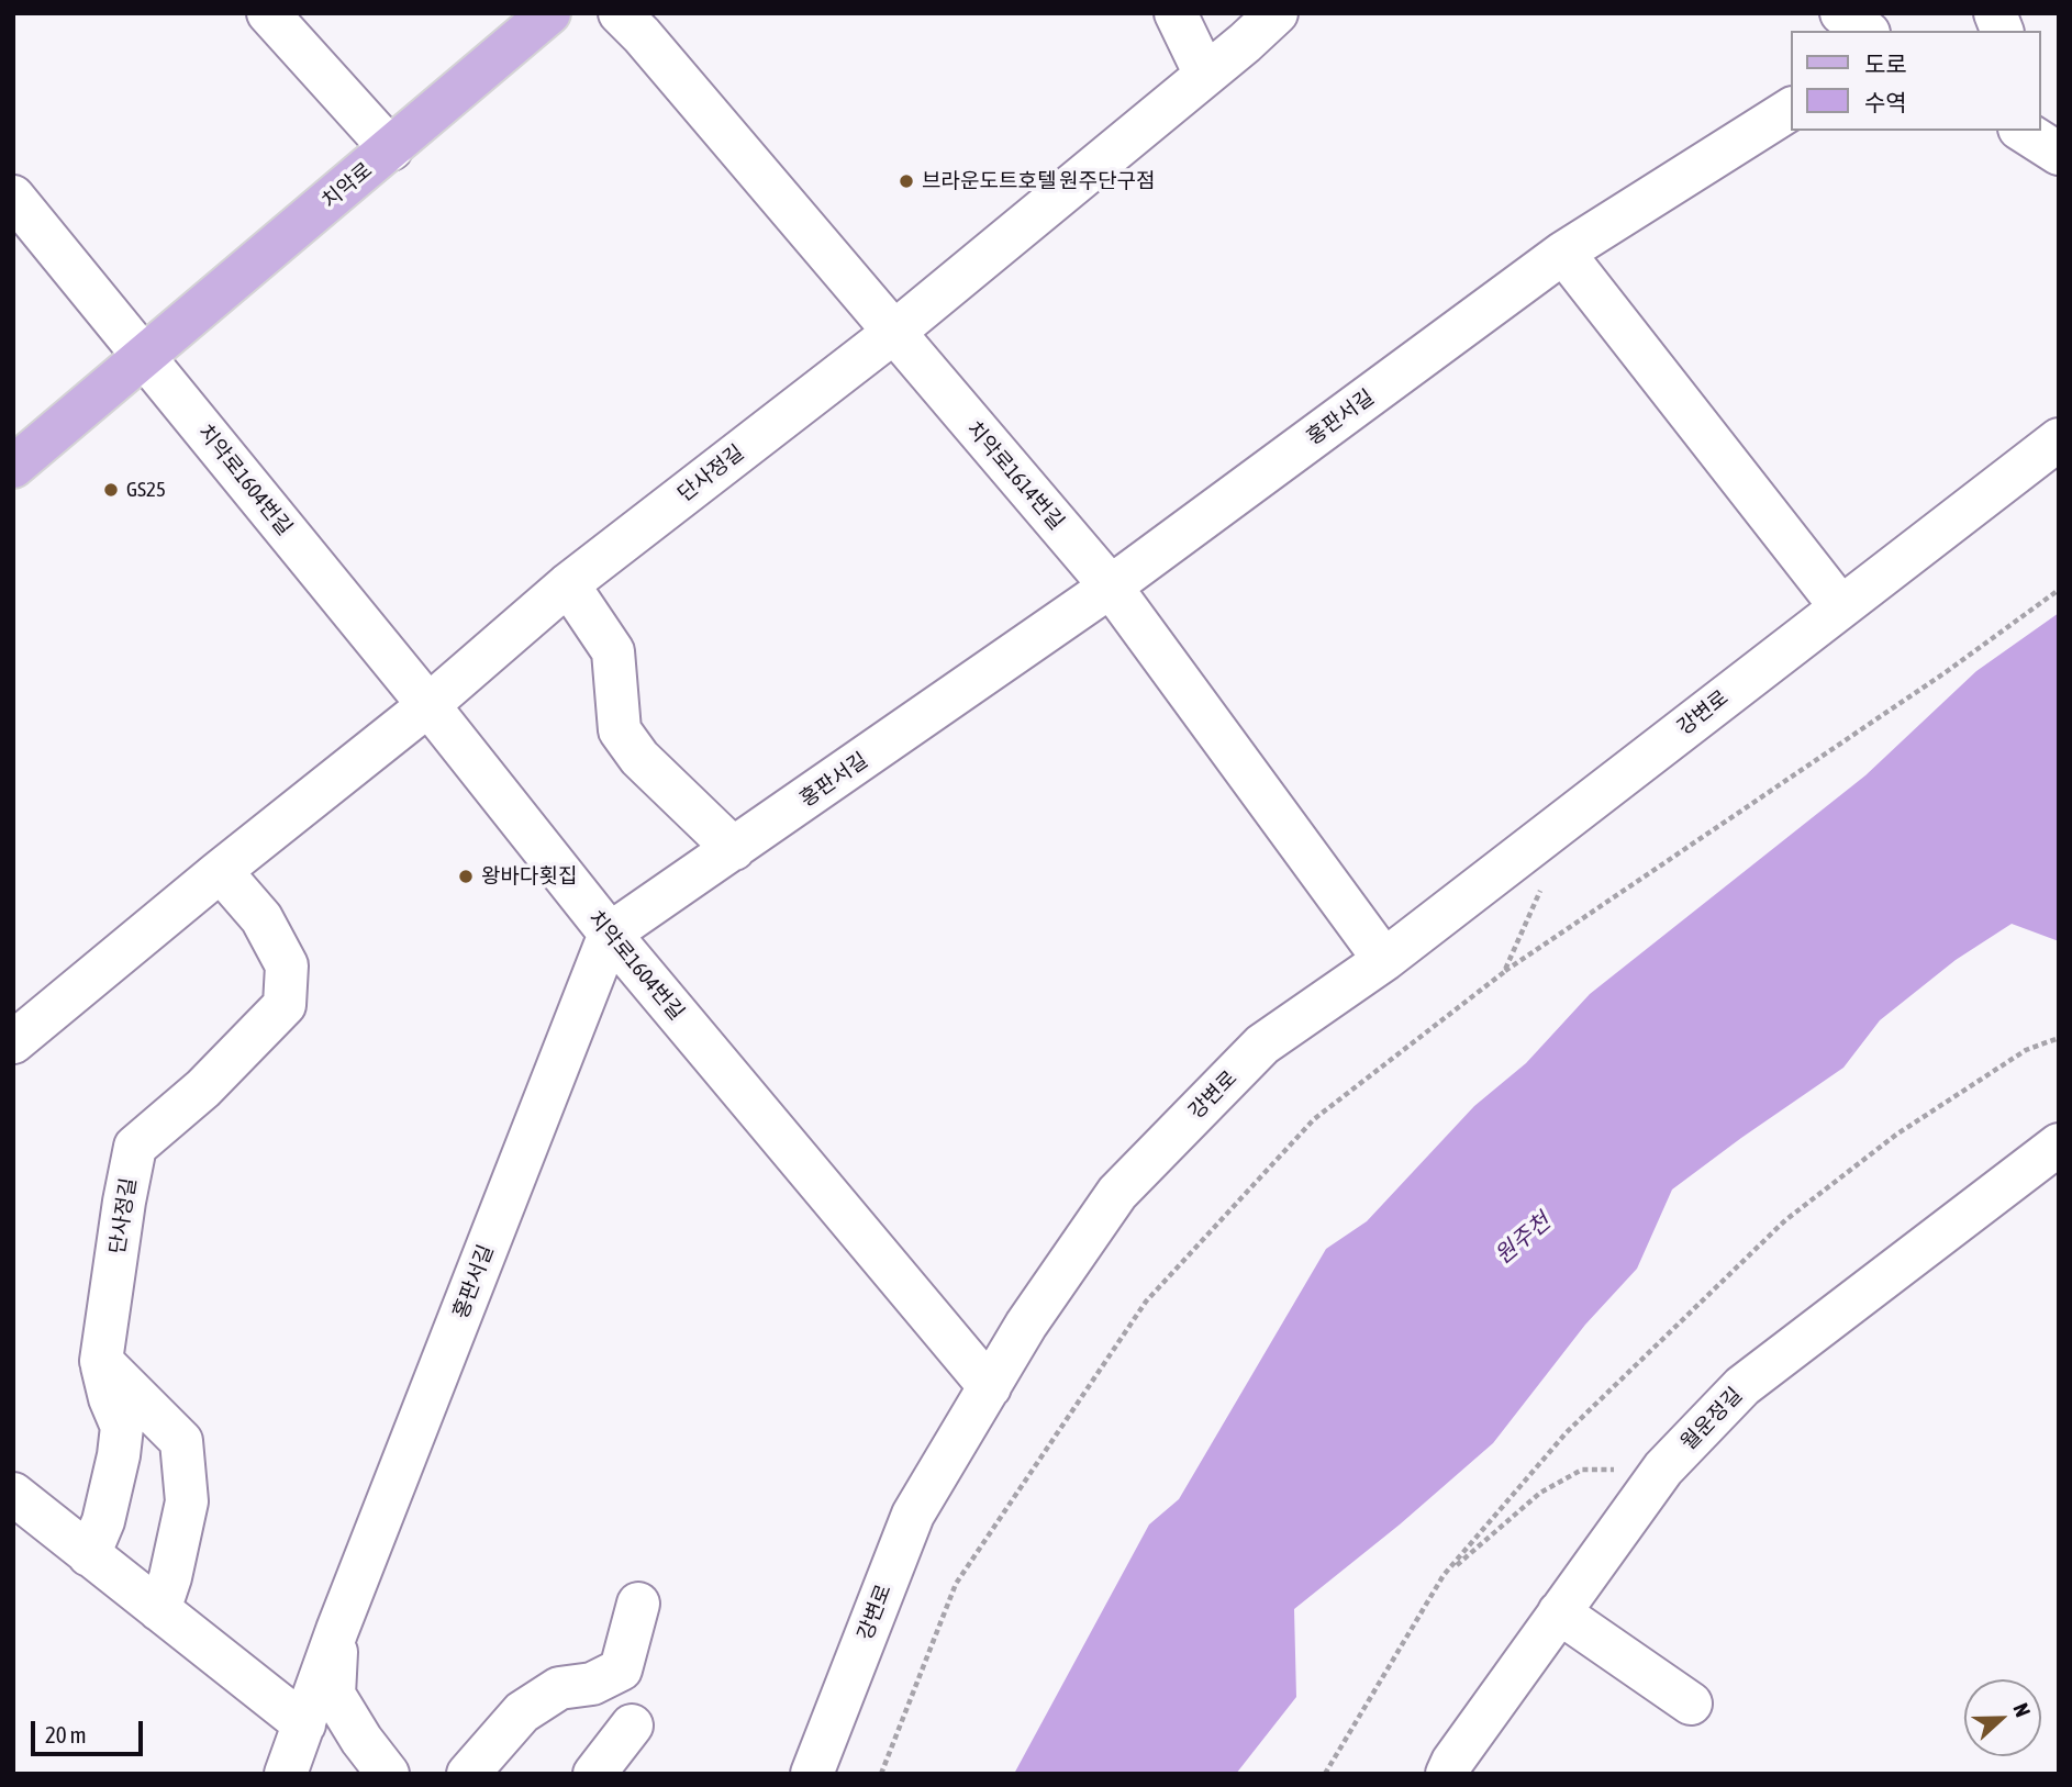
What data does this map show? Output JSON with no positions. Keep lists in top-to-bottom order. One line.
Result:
{"streets":{"main road":["치악로"],"street":["홍판서길","단사정길","치악로1614번길","치악로1604번길","강변로","월운정길"]},"crossings":[["치악로","치악로1604번길"],["홍판서길","치악로1614번길"],["홍판서길","치악로1604번길"],["단사정길","치악로1614번길"],["단사정길","치악로1604번길"],["치악로1614번길","강변로"],["치악로1604번길","강변로"]],"water":["원주천"],"places":["브라운도트호텔 원주단구점","GS25","왕바다횟집"],"legend":["도로","수역"],"scale_bar":"20 m","north":"right"}
